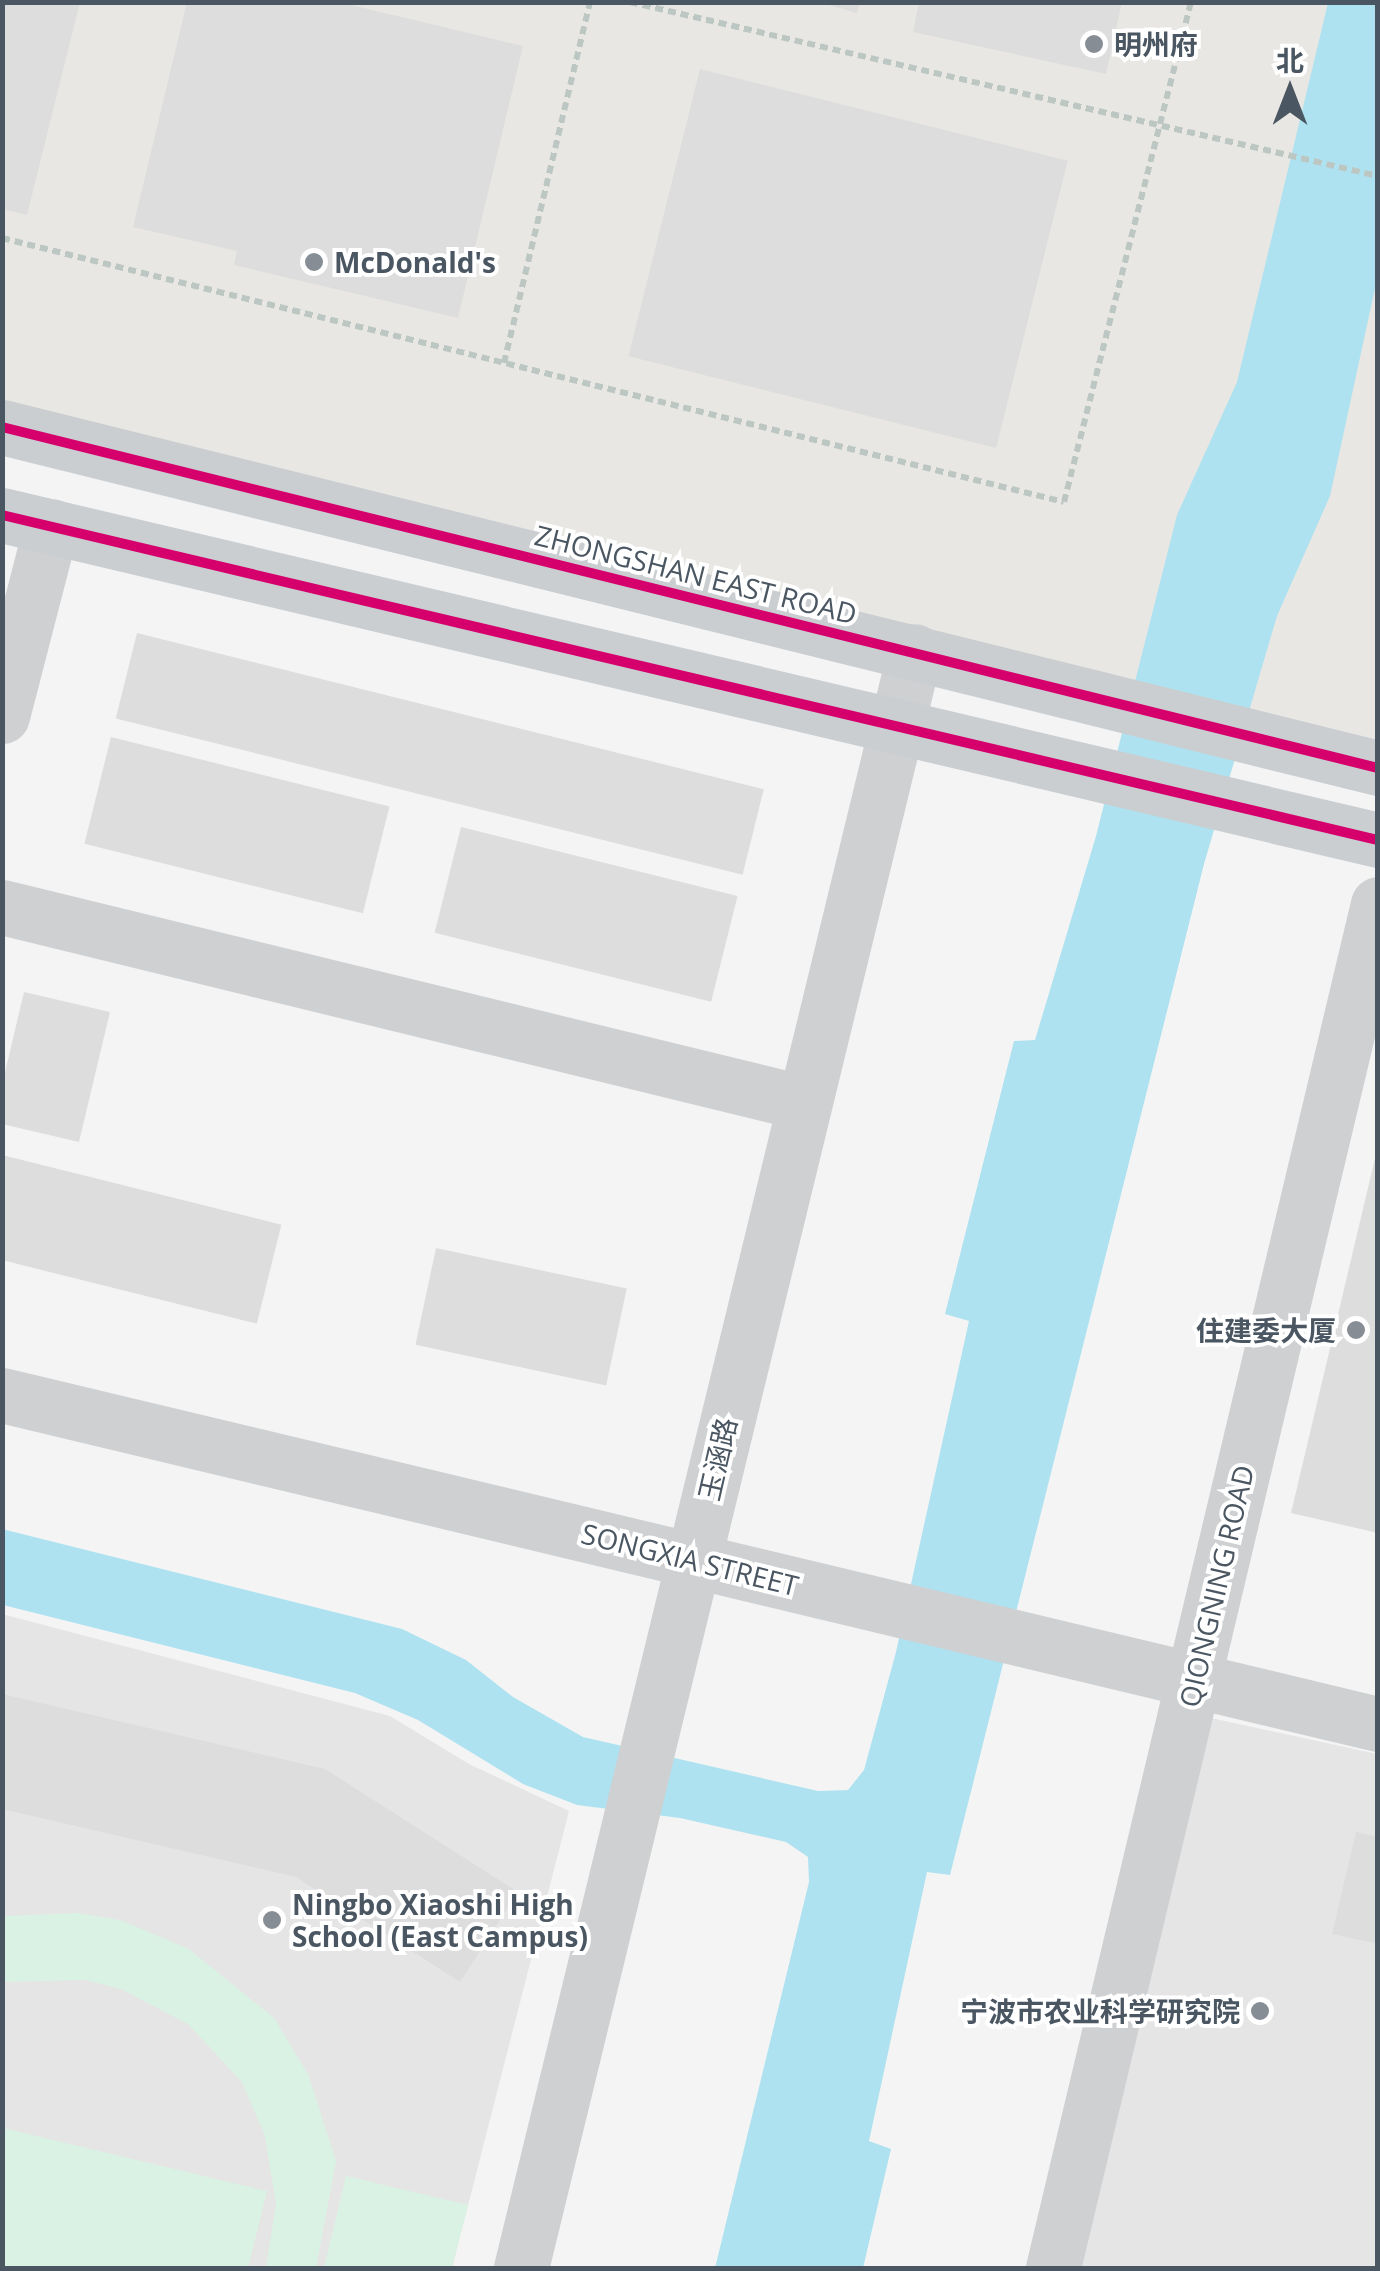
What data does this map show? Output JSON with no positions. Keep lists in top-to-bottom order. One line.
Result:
{"streets":{"main road":["ZHONGSHAN EAST ROAD"],"street":["玉涵路","SONGXIA STREET","QIONGNING ROAD"]},"crossings":[["ZHONGSHAN EAST ROAD","玉涵路"],["玉涵路","SONGXIA STREET"],["SONGXIA STREET","QIONGNING ROAD"]],"places":["明州府","McDonald's","住建委大厦","Ningbo Xiaoshi High School (East Campus)","宁波市农业科学研究院"],"north":"top"}
